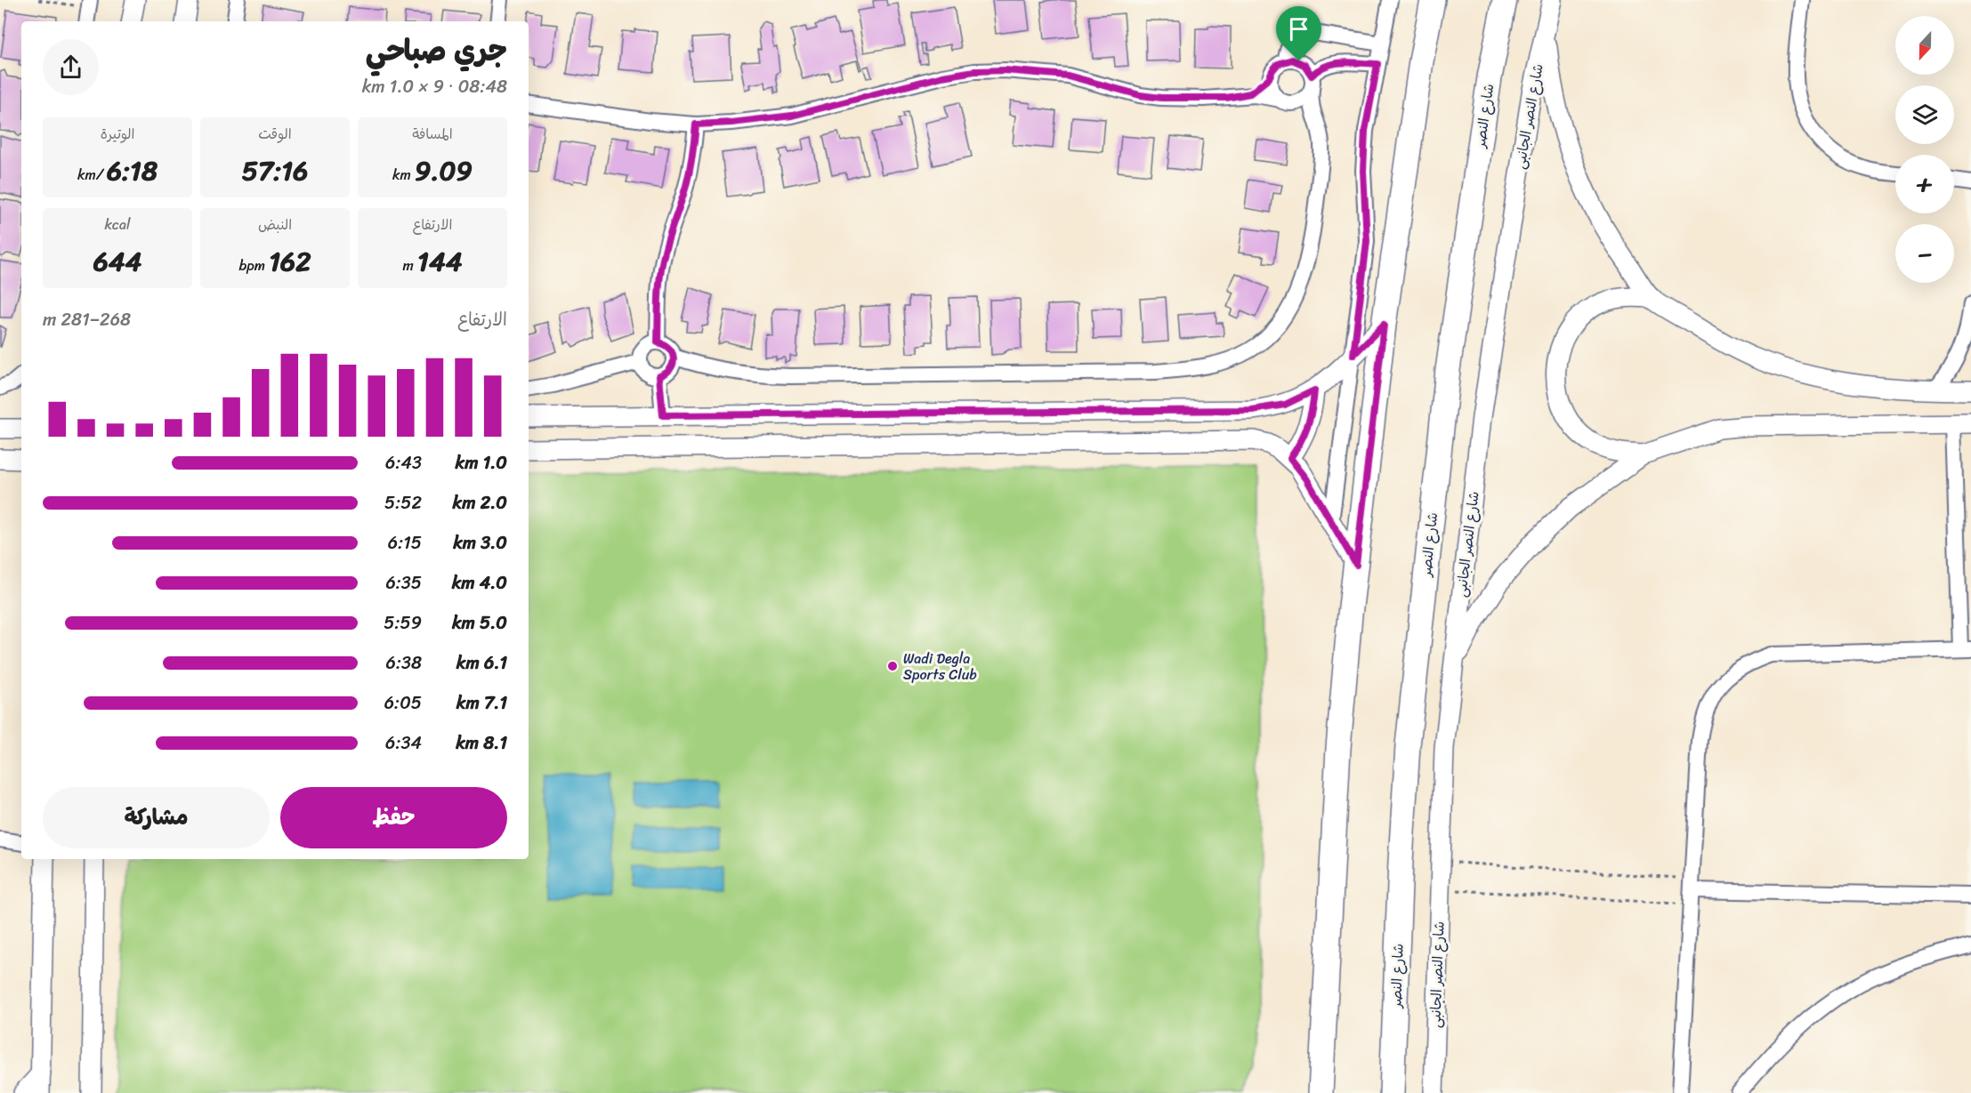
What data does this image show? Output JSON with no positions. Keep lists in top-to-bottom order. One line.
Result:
{"streets":{"main road":["شارع النصر"],"street":["شارع النصر الجانبى"]},"places":["Wadi Degla Sports Club"],"north":"bottom","page":{"map_buttons":["+","−"],"heading":["جري صباحي","08:48 · 9 × 1.0 km"],"stats":[["المسافة","9.09 km"],["الوقت","57:16"],["الوتيرة","6:18 /km"],["الارتفاع","144 m"],["النبض","162 bpm"],["kcal","644"]],"chart":["الارتفاع","268–281 m"],"list":[{"name":"1.0 km","note":"6:43"},{"name":"2.0 km","note":"5:52"},{"name":"3.0 km","note":"6:15"},{"name":"4.0 km","note":"6:35"},{"name":"5.0 km","note":"5:59"},{"name":"6.1 km","note":"6:38"},{"name":"7.1 km","note":"6:05"},{"name":"8.1 km","note":"6:34"}],"buttons":["حفظ","مشاركة"]}}
